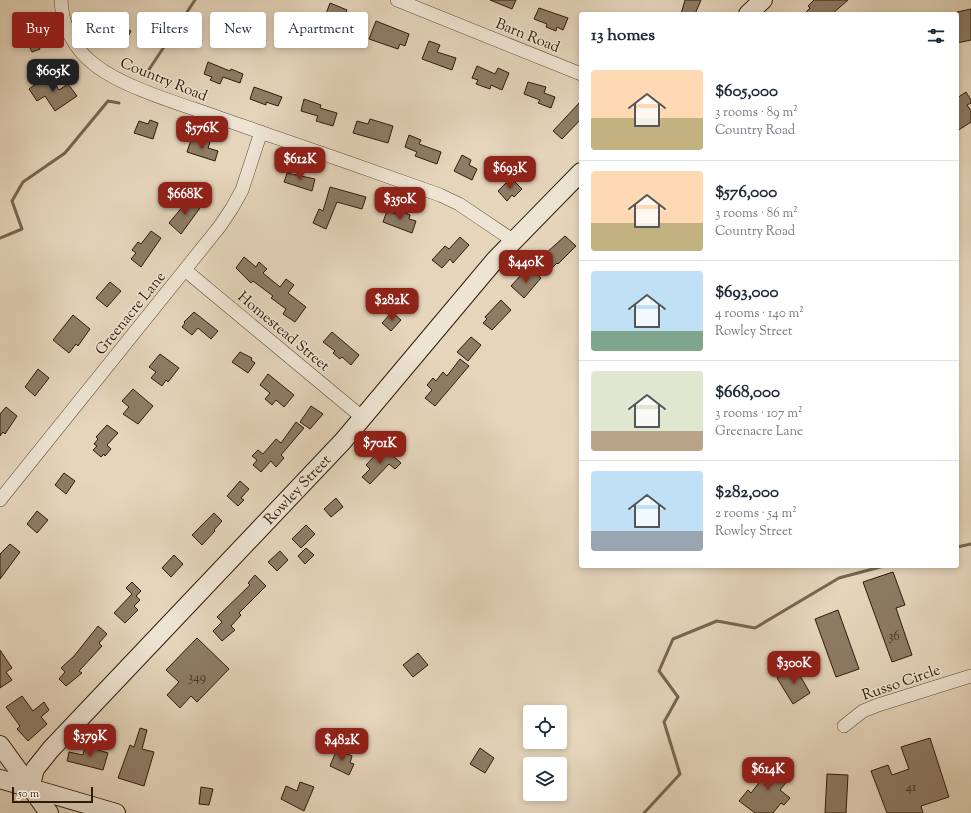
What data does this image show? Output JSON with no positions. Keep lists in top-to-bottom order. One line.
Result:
{"streets":{"street":["Barn Road","Country Road","Greenacre Lane","Homestead Street","Rowley Street","Russo Circle"]},"crossings":[["Country Road","Greenacre Lane"],["Country Road","Rowley Street"],["Greenacre Lane","Homestead Street"],["Homestead Street","Rowley Street"]],"house_numbers":["36","349","41"],"scale_bar":"50 m","page":{"chip":["Buy","Rent","Filters","New","Apartment"],"heading":"13 homes","price":["$605K","$576K","$612K","$693K","$668K","$350K","$440K","$282K","$701K","$300K","$379K","$482K","$614K"],"list":[{"name":"$605,000","note":"3 rooms · 89 m² · Country Road"},{"name":"$576,000","note":"3 rooms · 86 m² · Country Road"},{"name":"$693,000","note":"4 rooms · 140 m² · Rowley Street"},{"name":"$668,000","note":"3 rooms · 107 m² · Greenacre Lane"},{"name":"$282,000","note":"2 rooms · 54 m² · Rowley Street"}],"scale":"50 m"}}
